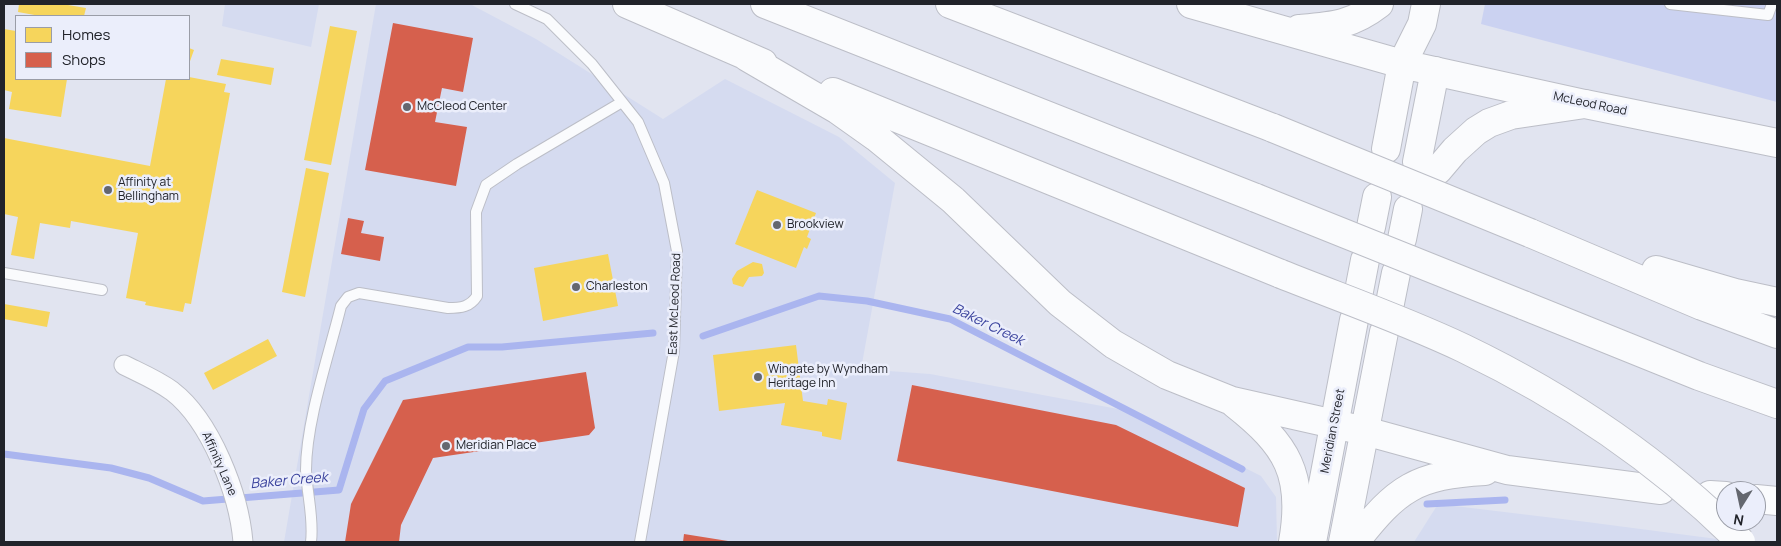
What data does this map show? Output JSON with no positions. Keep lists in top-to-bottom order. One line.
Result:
{"streets":{"main road":["McLeod Road","Meridian Street"],"street":["Affinity Lane"],"lane":["East McLeod Road"]},"water":["Baker Creek"],"places":["McCleod Center","Affinity at Bellingham","Brookview","Charleston","Wingate by Wyndham Heritage Inn","Meridian Place"],"legend":["Homes","Shops"],"north":"bottom"}
